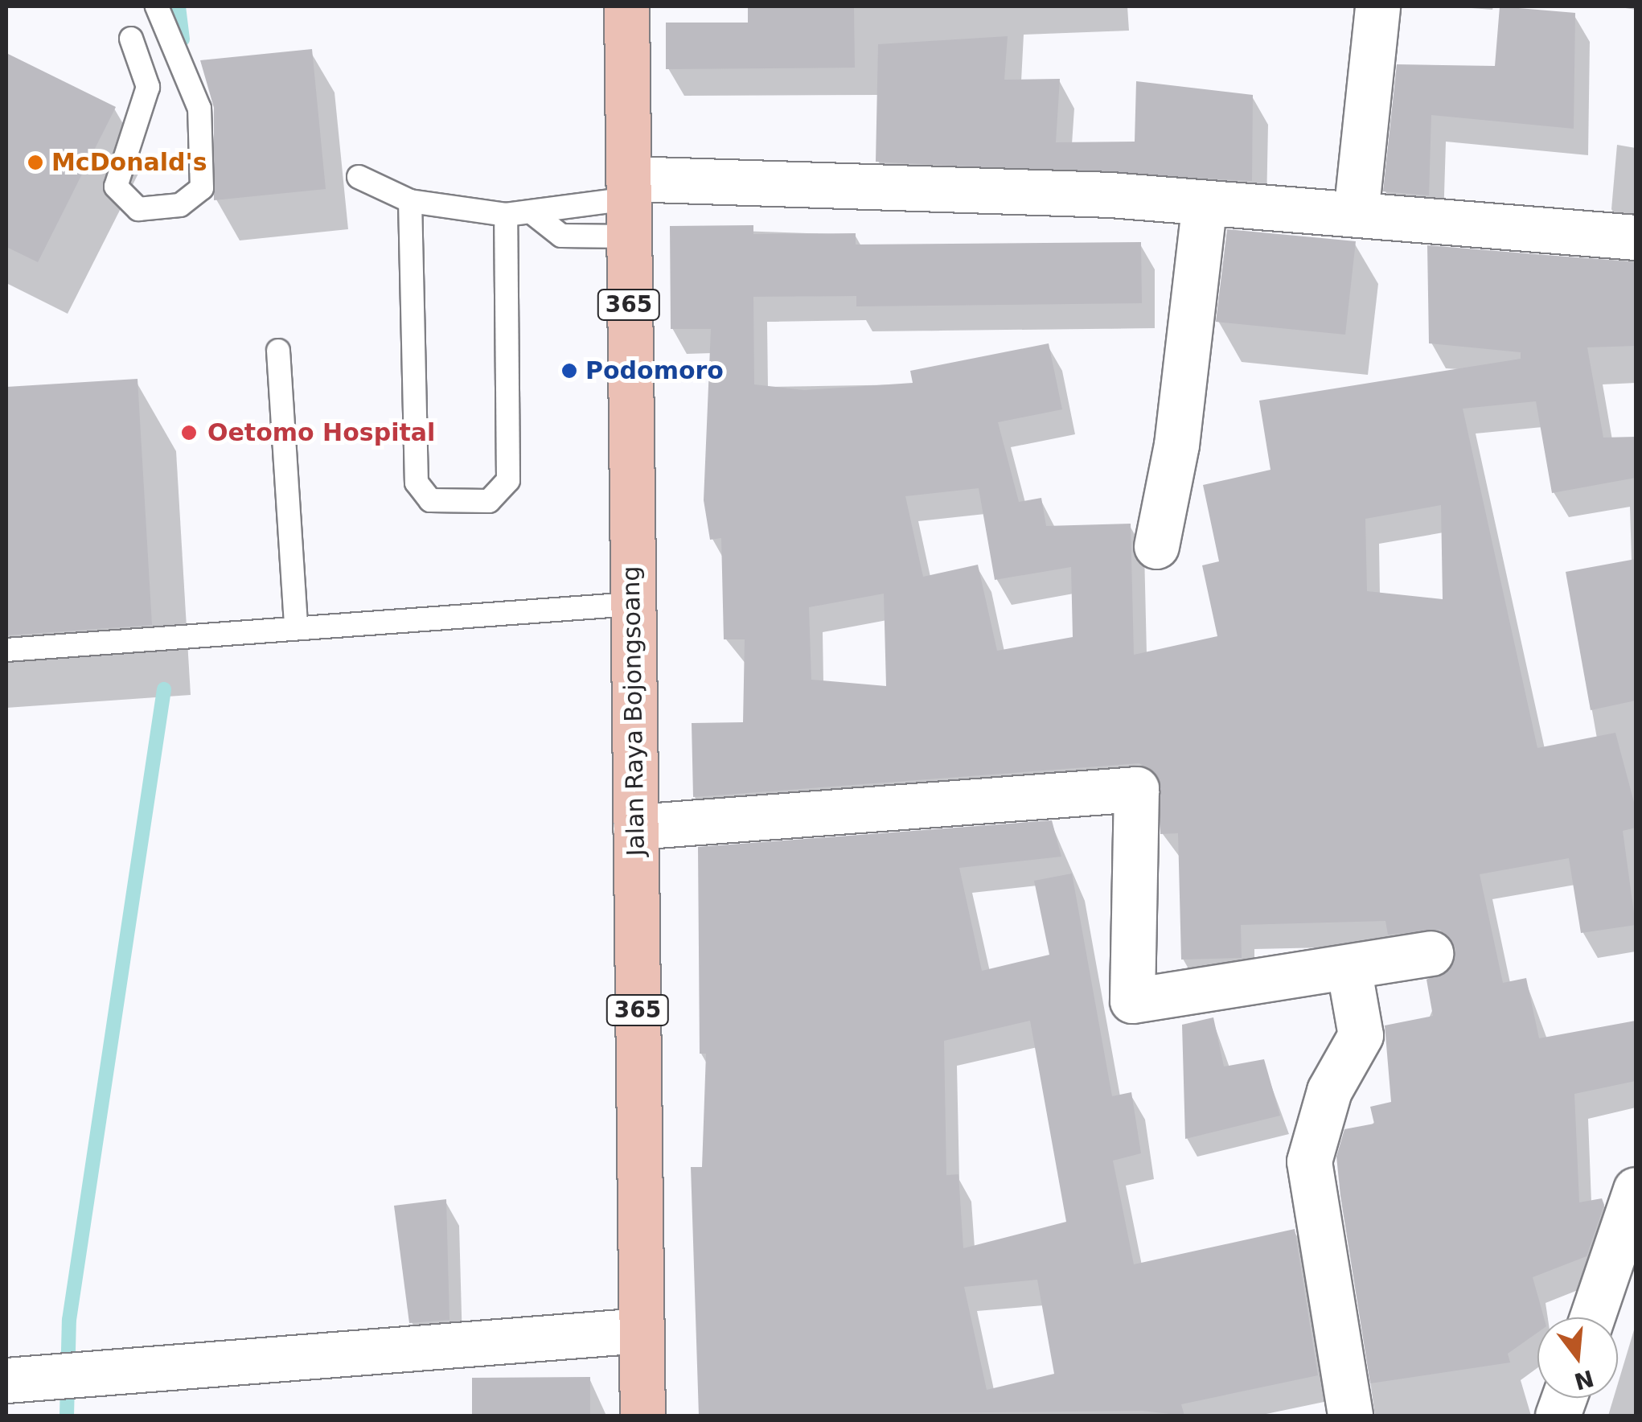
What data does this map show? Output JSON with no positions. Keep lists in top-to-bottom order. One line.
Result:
{"streets":{"main road":["365","Jalan Raya Bojongsoang"]},"places":["McDonald's","Podomoro","Oetomo Hospital"],"north":"bottom"}
